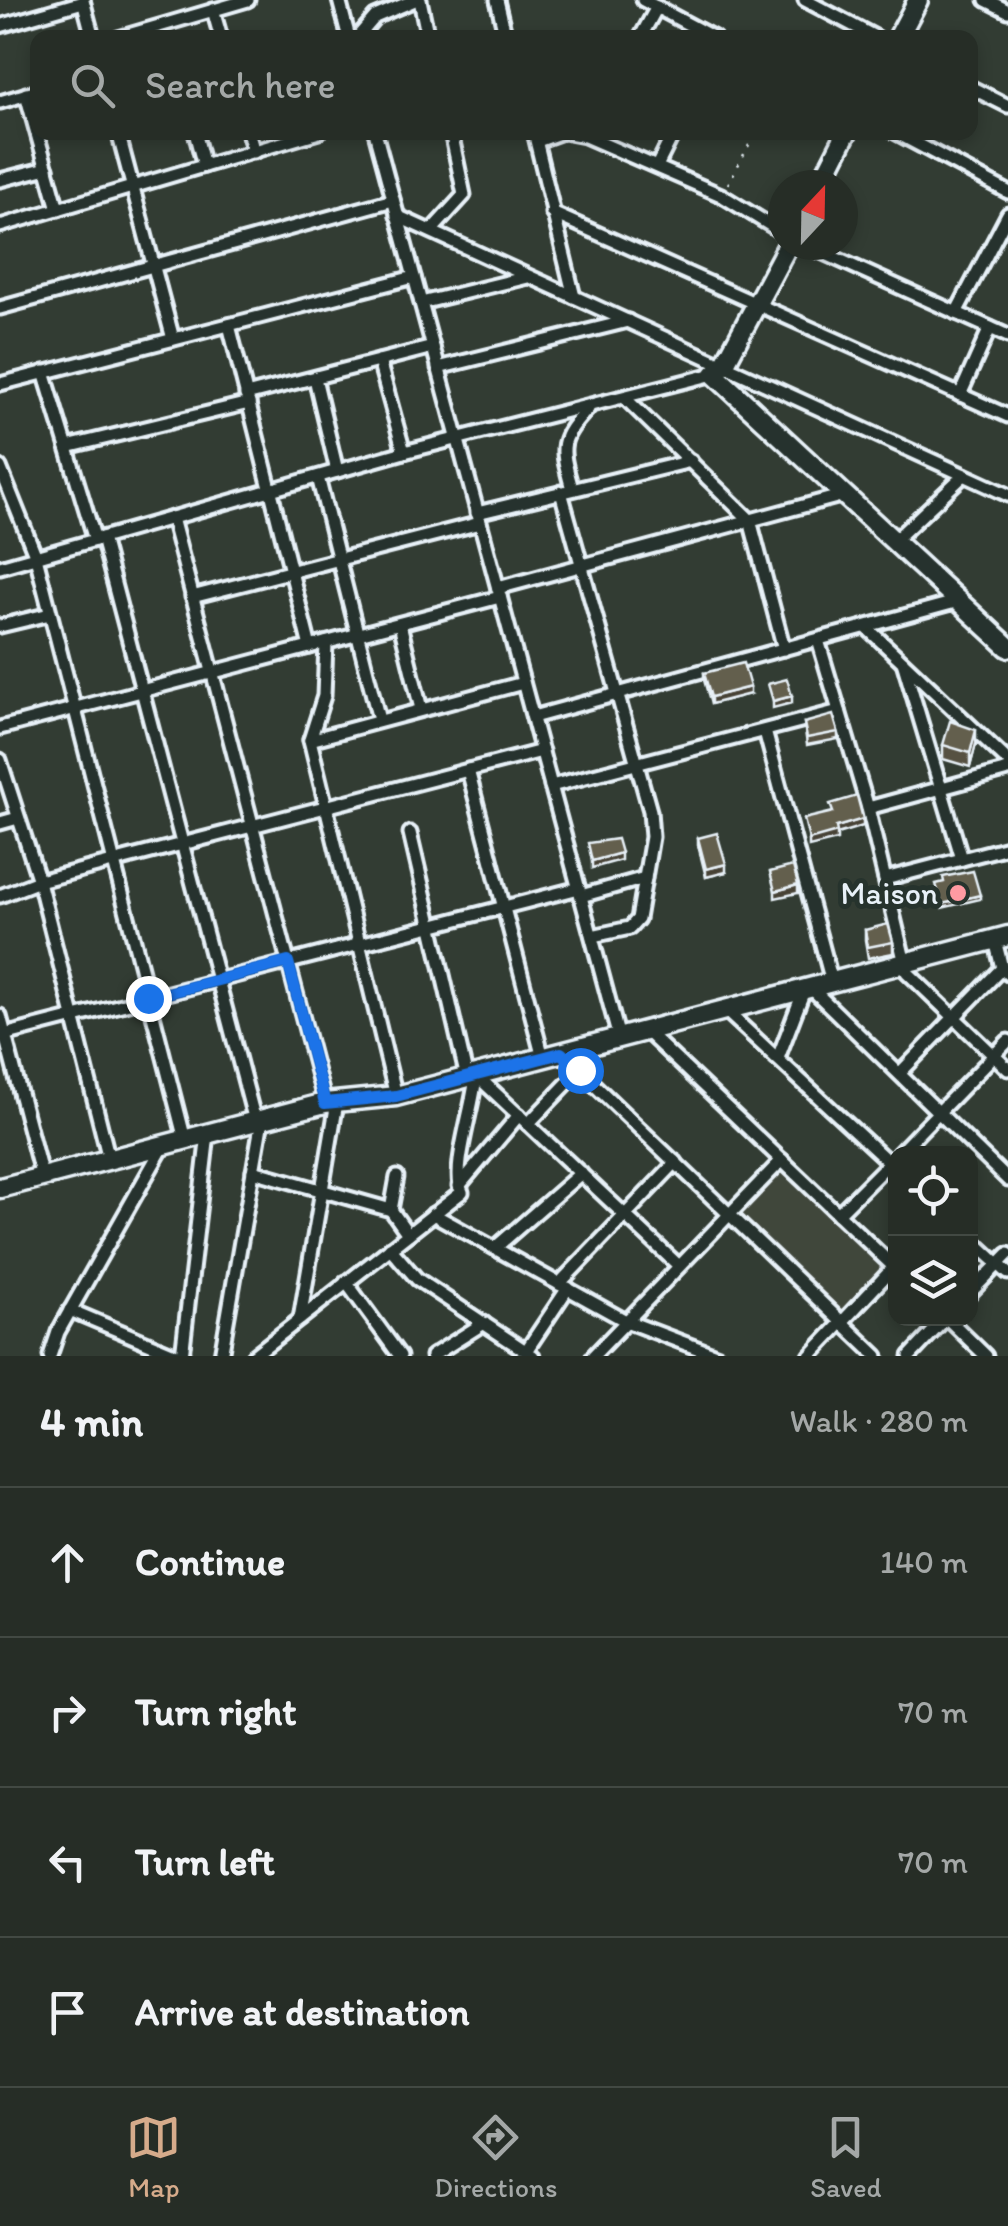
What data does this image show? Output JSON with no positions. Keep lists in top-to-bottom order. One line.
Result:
{"places":["Maison"],"north":"top","page":{"search":"Search here","heading":["4 min","Walk · 280 m"],"list":[["Continue","140 m"],["Turn right","70 m"],["Turn left","70 m"],"Arrive at destination"],"nav":["Map","Directions","Saved"]}}
